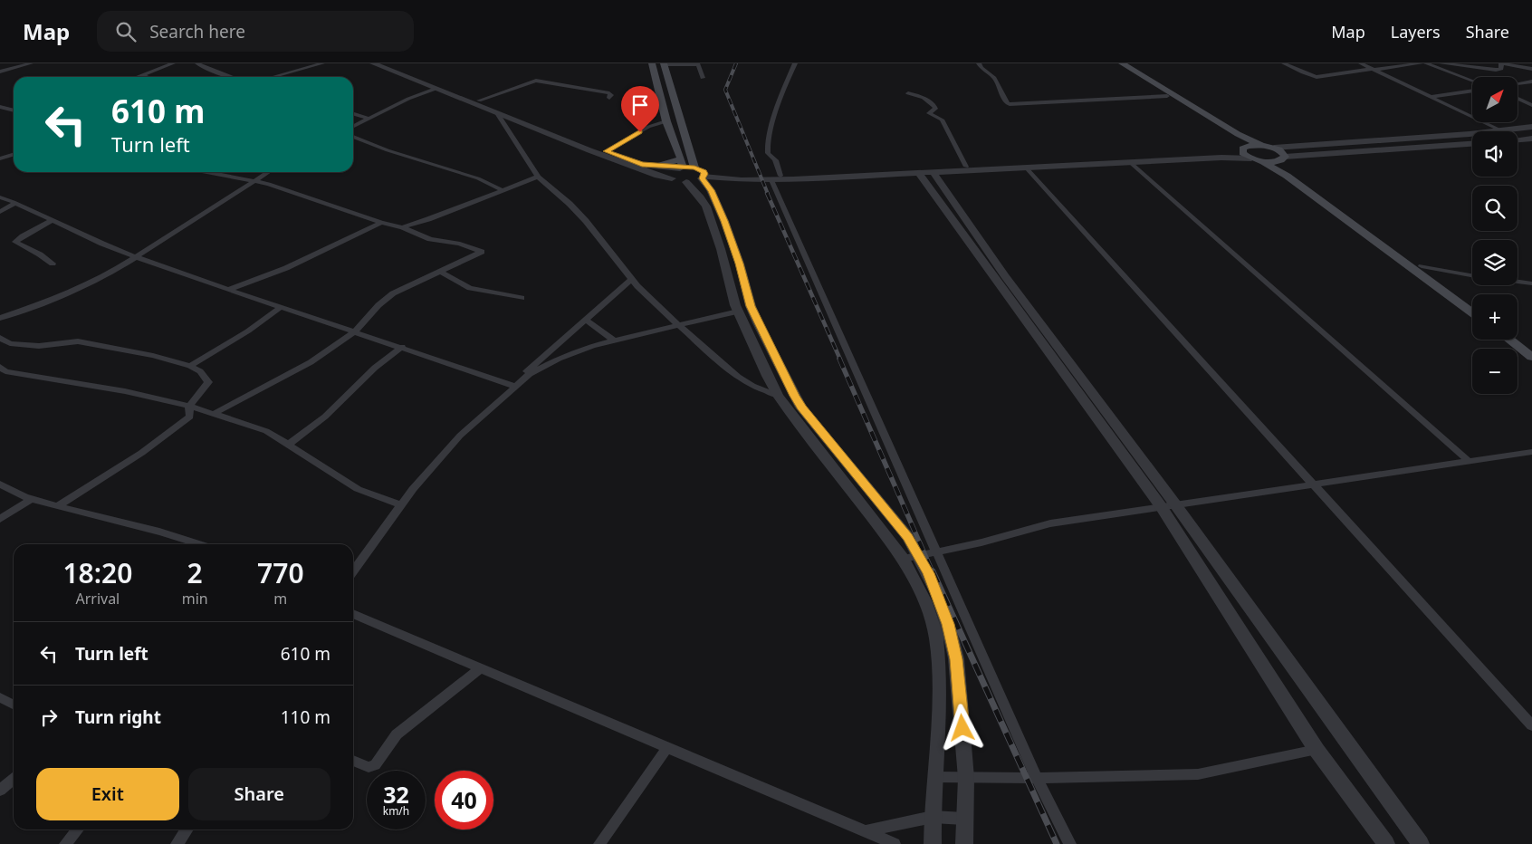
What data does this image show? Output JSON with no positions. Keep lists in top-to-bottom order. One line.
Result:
{"north":"top right","page":{"header":"Map","search":"Search here","nav":["Map","Layers","Share"],"map_buttons":["+","−"],"turn":["610 m","Turn left"],"eta":["18:20","Arrival","2","min","770","m"],"list":[{"name":"Turn left","value":"610 m"},{"name":"Turn right","value":"110 m"}],"buttons":["Exit","Share"],"speed":"32 km/h","limit":"40"}}
